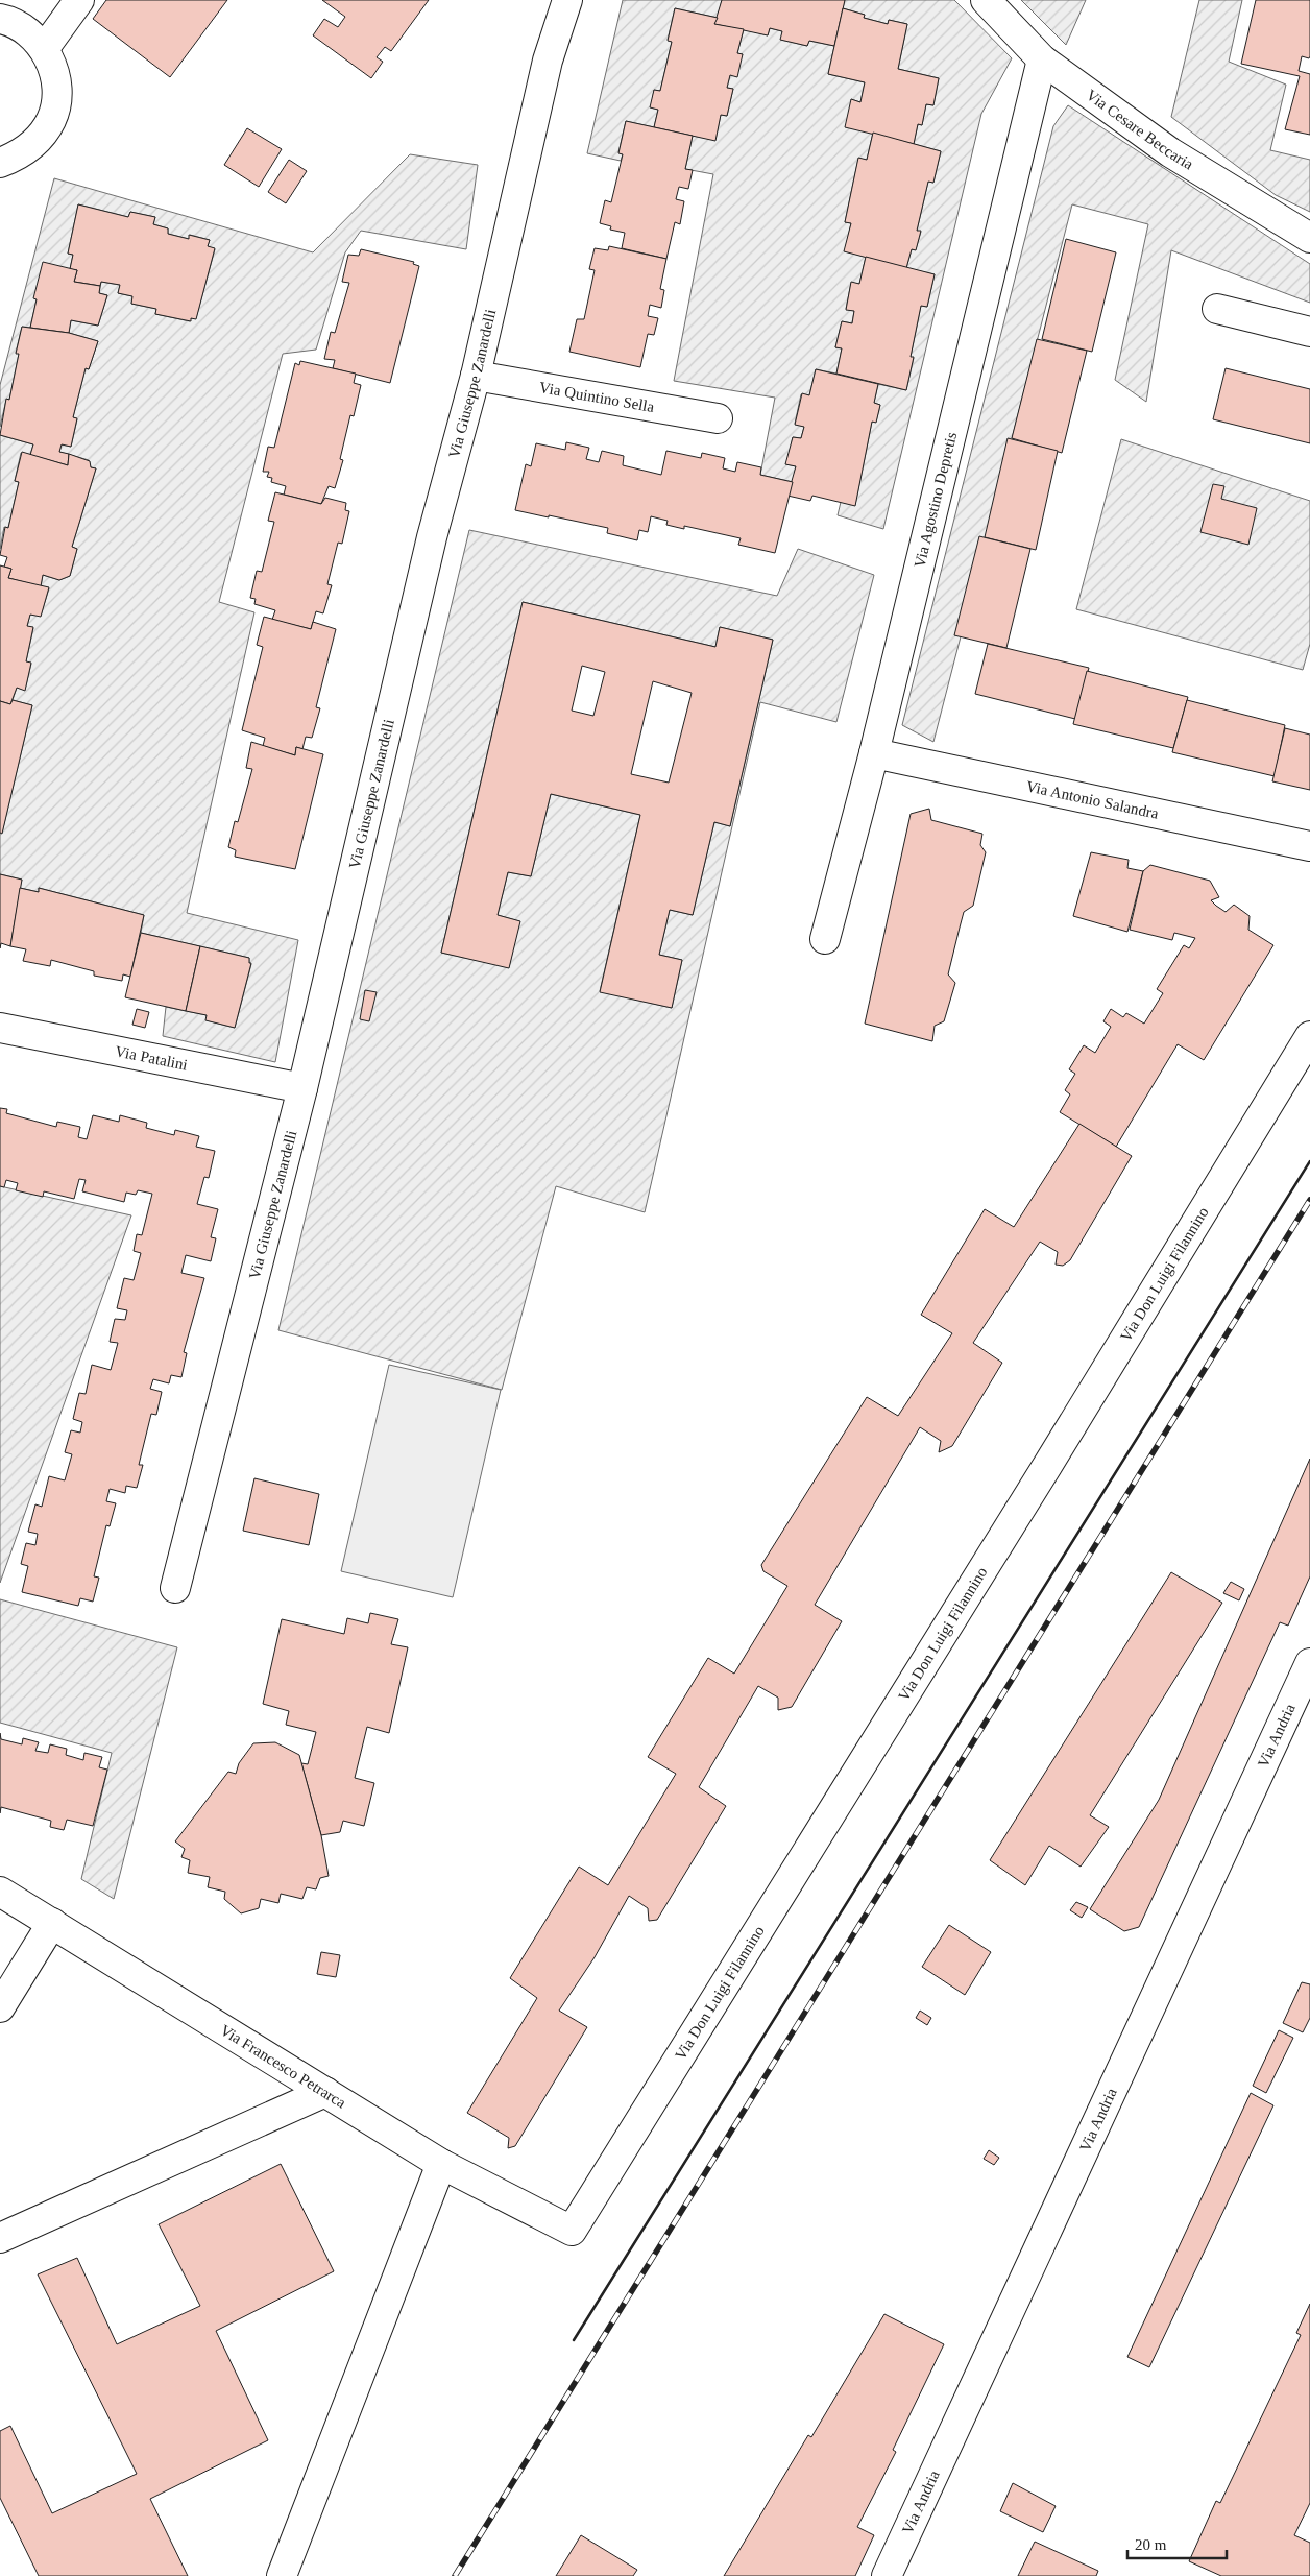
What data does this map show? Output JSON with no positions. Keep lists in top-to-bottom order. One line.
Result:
{"streets":{"street":["Via Cesare Beccaria","Via Giuseppe Zanardelli","Via Quintino Sella","Via Agostino Depretis","Via Antonio Salandra","Via Patalini","Via Don Luigi Filannino","Via Andria","Via Francesco Petrarca"]},"crossings":[["Via Cesare Beccaria","Via Agostino Depretis"],["Via Giuseppe Zanardelli","Via Quintino Sella"],["Via Giuseppe Zanardelli","Via Patalini"],["Via Agostino Depretis","Via Antonio Salandra"],["Via Don Luigi Filannino","Via Francesco Petrarca"]],"scale_bar":"20 m"}
